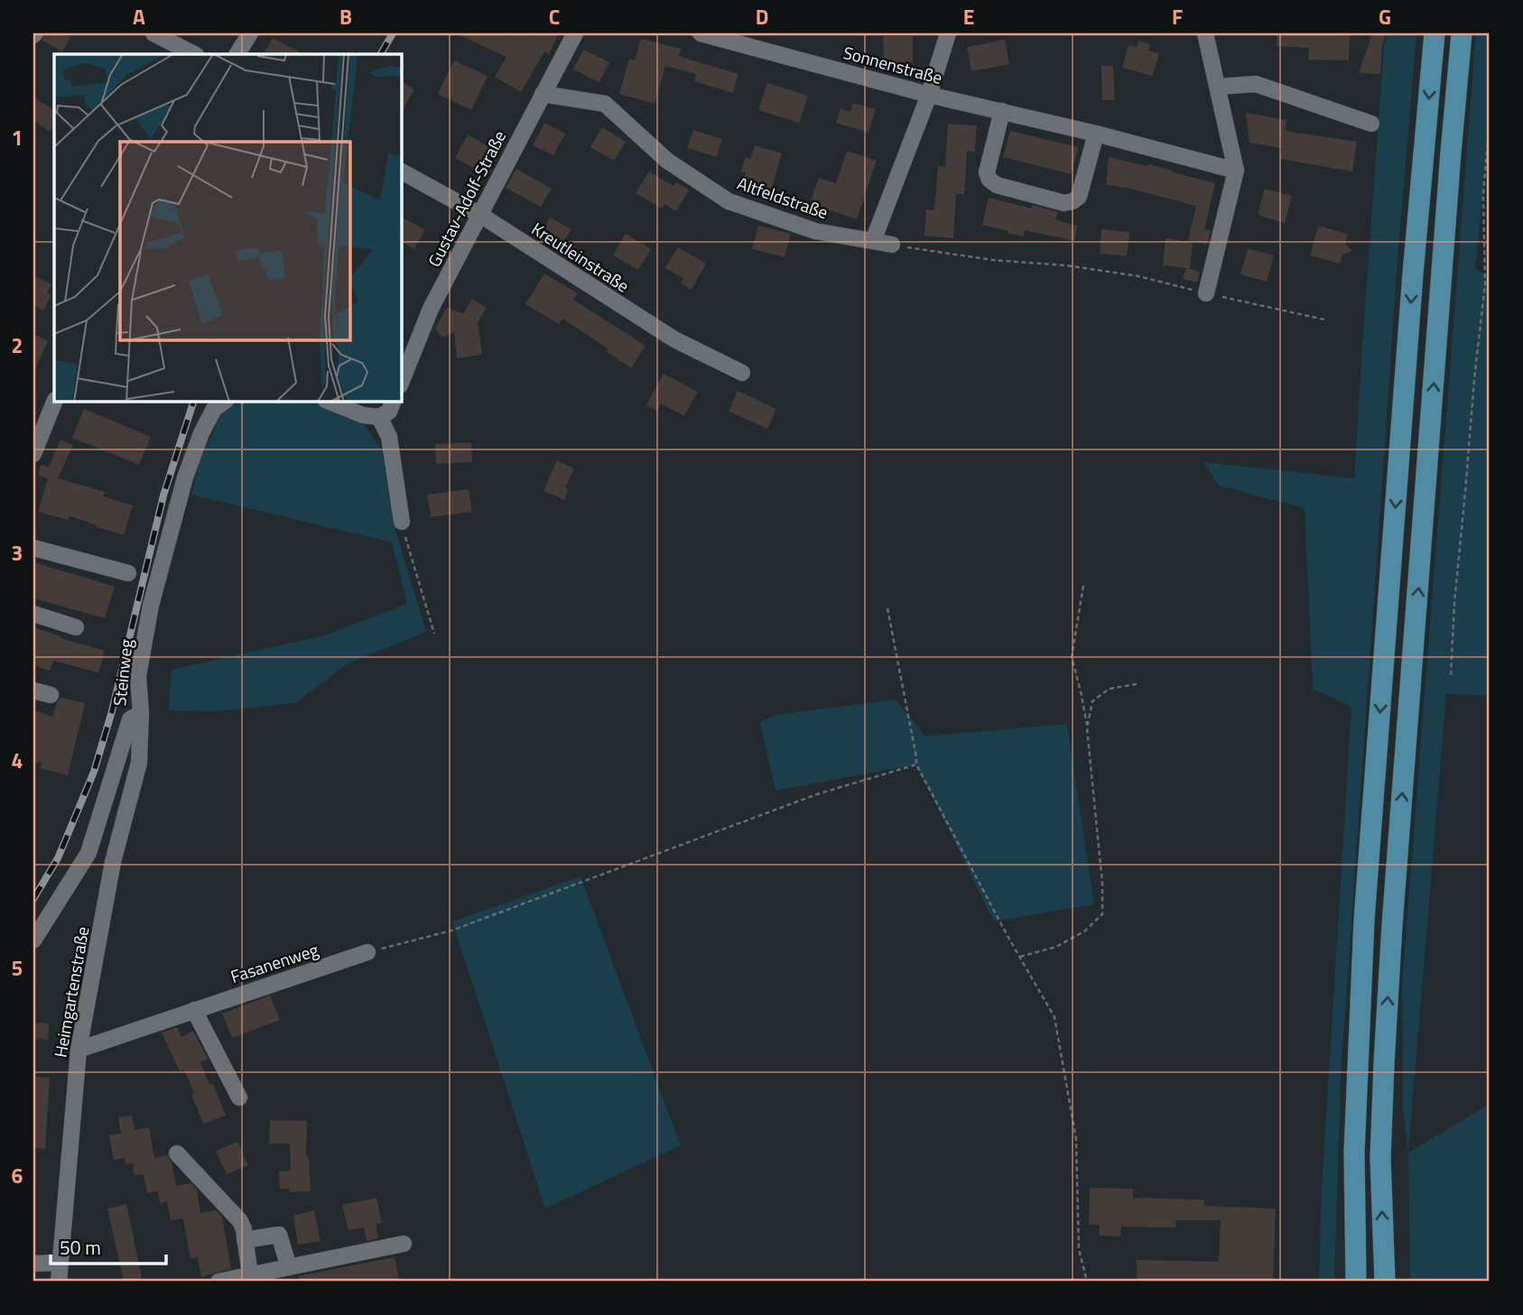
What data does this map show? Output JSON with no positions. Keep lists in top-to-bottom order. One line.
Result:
{"streets":{"street":["Sonnenstraße","Altfeldstraße","Gustav-Adolf-Straße","Kreutleinstraße","Steinweg","Fasanenweg","Heimgartenstraße"]},"crossings":[["Altfeldstraße","Gustav-Adolf-Straße"],["Gustav-Adolf-Straße","Kreutleinstraße"],["Steinweg","Heimgartenstraße"],["Fasanenweg","Heimgartenstraße"]],"scale_bar":"50 m","grid":{"columns":["A","B","C","D","E","F","G"],"rows":["1","2","3","4","5","6"]}}
